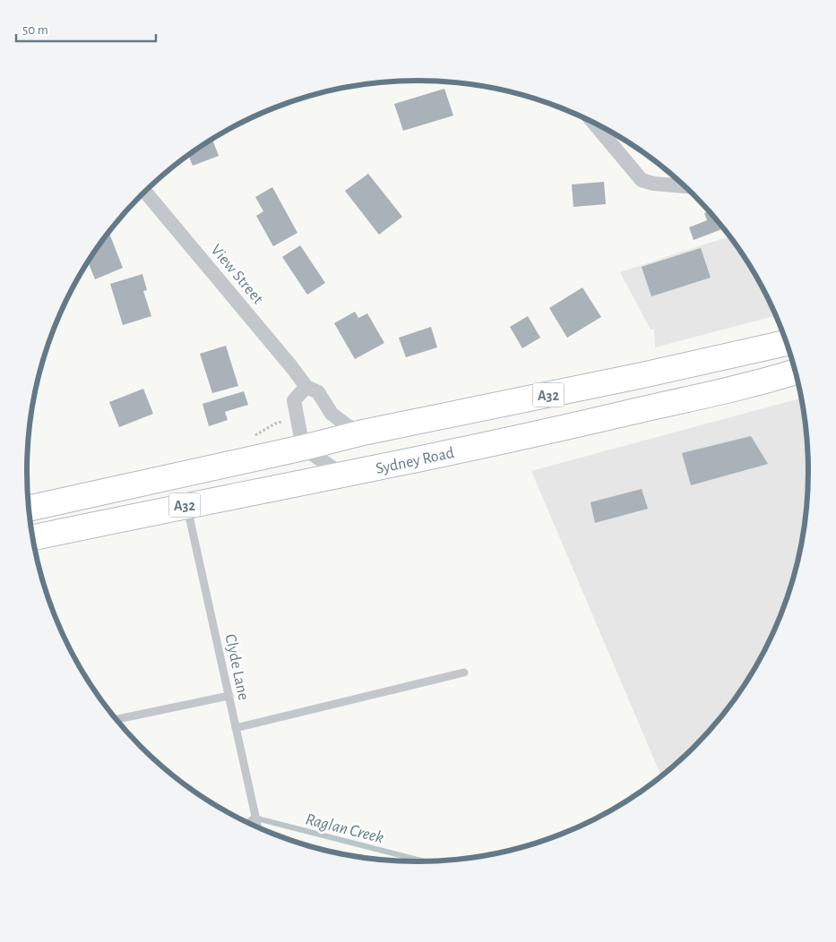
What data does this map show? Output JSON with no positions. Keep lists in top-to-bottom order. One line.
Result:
{"streets":{"highway":["A32","Sydney Road"],"street":["View Street"],"lane":["Clyde Lane"]},"crossings":[["View Street","A32"],["Sydney Road","Clyde Lane"]],"water":["Raglan Creek"],"scale_bar":"50 m"}
